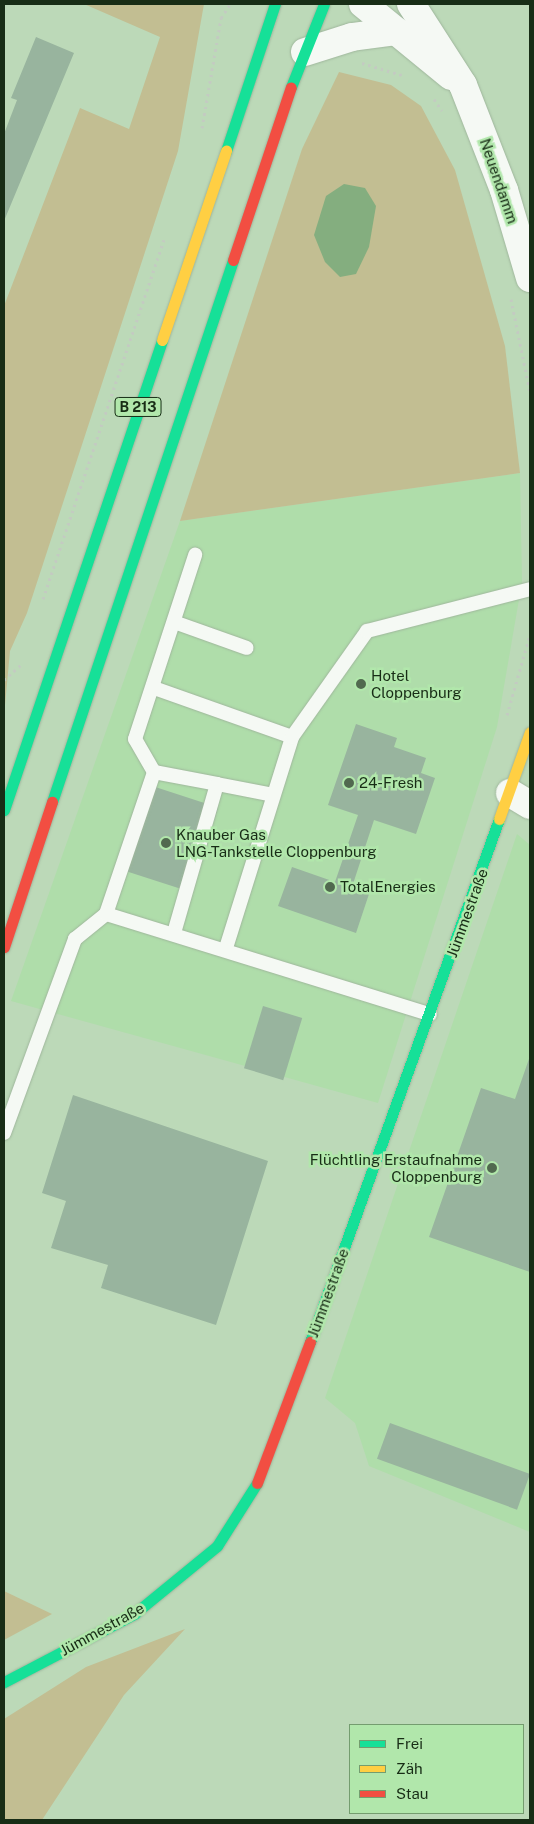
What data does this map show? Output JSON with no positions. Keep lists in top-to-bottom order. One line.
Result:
{"streets":{"main road":["B 213","Jümmestraße"],"street":["Neuendamm"]},"places":["Hotel Cloppenburg","24-Fresh","Knauber Gas LNG-Tankstelle Cloppenburg","TotalEnergies","Flüchtling Erstaufnahme Cloppenburg"],"legend":["Frei","Zäh","Stau"]}
